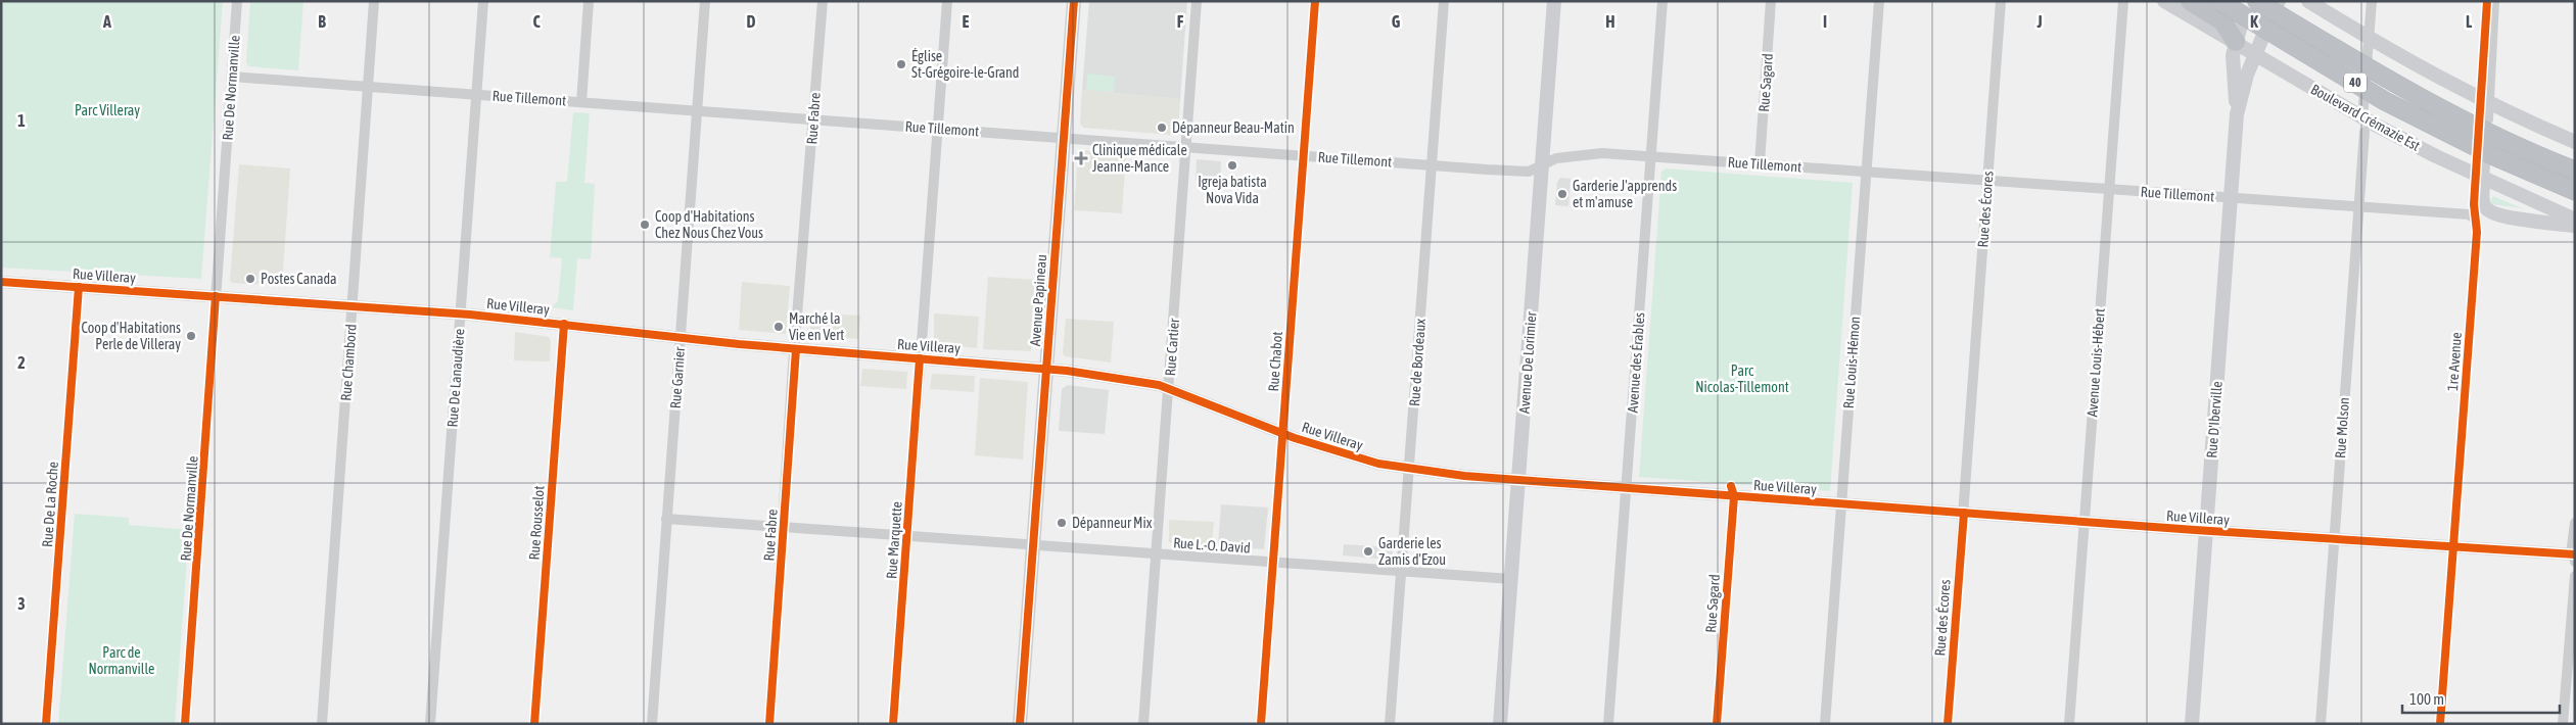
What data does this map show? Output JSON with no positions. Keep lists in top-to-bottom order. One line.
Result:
{"streets":{"highway":["40"],"main road":["Boulevard Crémazie Est","Avenue Papineau","Avenue De Lorimier","Rue D'Iberville"],"street":["Rue Sagard","Rue De Normanville","Rue Tillemont","Rue Fabre","Rue des Écores","Rue Villeray","Rue Cartier","Rue Chabot","1re Avenue","Rue Chambord","Rue de Bordeaux","Avenue des Érables","Rue Louis-Hémon","Avenue Louis-Hébert","Rue De Lanaudière","Rue Garnier","Rue Molson","Rue De La Roche","Rue Rousselot","Rue Marquette","Rue L.-O. David"]},"crossings":[["Rue Sagard","Rue Tillemont"],["Rue Sagard","Rue Villeray"],["Rue De Normanville","Rue Tillemont"],["Rue De Normanville","Rue Villeray"],["Rue Tillemont","Rue Fabre"],["Rue Tillemont","Rue des Écores"],["Rue Tillemont","Avenue Papineau"],["Rue Tillemont","Rue Cartier"],["Rue Tillemont","Rue Chabot"],["Rue Tillemont","1re Avenue"],["Rue Tillemont","Rue Chambord"],["Rue Tillemont","Rue de Bordeaux"],["Rue Tillemont","Avenue De Lorimier"],["Rue Tillemont","Avenue des Érables"],["Rue Tillemont","Rue Louis-Hémon"],["Rue Tillemont","Avenue Louis-Hébert"],["Rue Tillemont","Rue De Lanaudière"],["Rue Tillemont","Rue Garnier"],["Rue Tillemont","Rue D'Iberville"],["Rue Tillemont","Rue Molson"],["Rue Tillemont","Rue Marquette"],["Boulevard Crémazie Est","Rue D'Iberville"],["Boulevard Crémazie Est","Rue Molson"],["Rue Fabre","Rue Villeray"],["Rue Fabre","Rue L.-O. David"],["Rue des Écores","Rue Villeray"],["Rue Villeray","Avenue Papineau"],["Rue Villeray","Rue Cartier"],["Rue Villeray","Rue Chabot"],["Rue Villeray","1re Avenue"],["Rue Villeray","Rue Chambord"],["Rue Villeray","Rue de Bordeaux"],["Rue Villeray","Avenue De Lorimier"],["Rue Villeray","Avenue des Érables"],["Rue Villeray","Rue Louis-Hémon"],["Rue Villeray","Avenue Louis-Hébert"],["Rue Villeray","Rue De Lanaudière"],["Rue Villeray","Rue Garnier"],["Rue Villeray","Rue D'Iberville"],["Rue Villeray","Rue Molson"],["Rue Villeray","Rue De La Roche"],["Rue Villeray","Rue Rousselot"],["Rue Villeray","Rue Marquette"],["Avenue Papineau","Rue L.-O. David"],["Rue Cartier","Rue L.-O. David"],["Rue Chabot","Rue L.-O. David"],["Rue de Bordeaux","Rue L.-O. David"],["Avenue De Lorimier","Rue L.-O. David"],["Rue Garnier","Rue L.-O. David"],["Rue Marquette","Rue L.-O. David"]],"parks":["Parc Villeray","Parc Nicolas-Tillemont","Parc de Normanville"],"places":{"other":["Église St-Grégoire-le-Grand","Dépanneur Beau-Matin","Igreja batista Nova Vida","Garderie J'apprends et m'amuse","Coop d'Habitations Chez Nous Chez Vous","Postes Canada","Marché la Vie en Vert","Coop d'Habitations Perle de Villeray","Dépanneur Mix","Garderie les Zamis d'Ezou"],"health":["Clinique médicale Jeanne-Mance"]},"scale_bar":"100 m","grid":{"columns":["A","B","C","D","E","F","G","H","I","J","K","L"],"rows":["1","2","3"]}}
